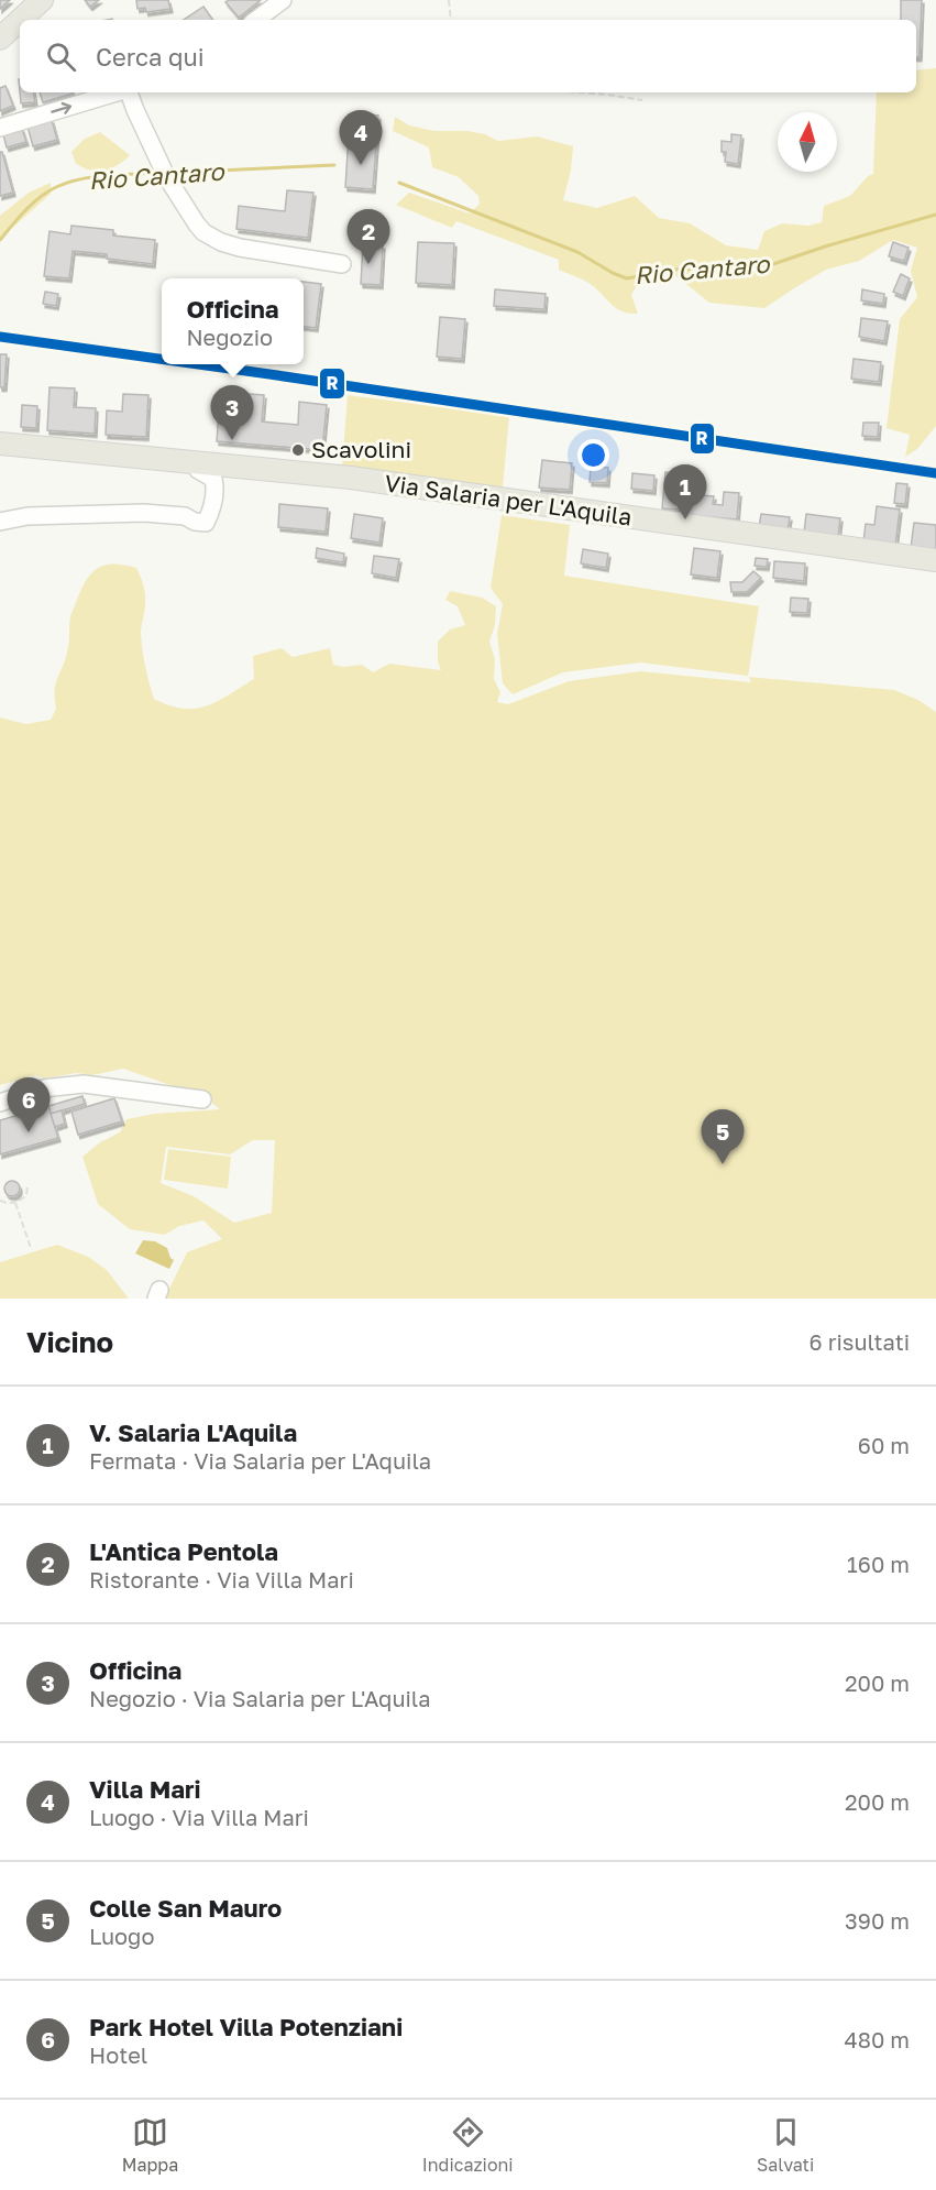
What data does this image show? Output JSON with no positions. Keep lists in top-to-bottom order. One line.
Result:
{"streets":{"main road":["Via Salaria per L'Aquila"]},"water":["Rio Cantaro"],"places":["Scavolini"],"lines":["transit line R"],"north":"top","page":{"search":"Cerca qui","pins":["4","2","3","1","6","5"],"popup":["Officina","Negozio"],"heading":["Vicino","6 risultati"],"list":[{"mark":"1","name":"V. Salaria L'Aquila","note":"Fermata · Via Salaria per L'Aquila","value":"60 m"},{"mark":"2","name":"L'Antica Pentola","note":"Ristorante · Via Villa Mari","value":"160 m"},{"mark":"3","name":"Officina","note":"Negozio · Via Salaria per L'Aquila","value":"200 m"},{"mark":"4","name":"Villa Mari","note":"Luogo · Via Villa Mari","value":"200 m"},{"mark":"5","name":"Colle San Mauro","note":"Luogo","value":"390 m"},{"mark":"6","name":"Park Hotel Villa Potenziani","note":"Hotel","value":"480 m"}],"nav":["Mappa","Indicazioni","Salvati"]}}
